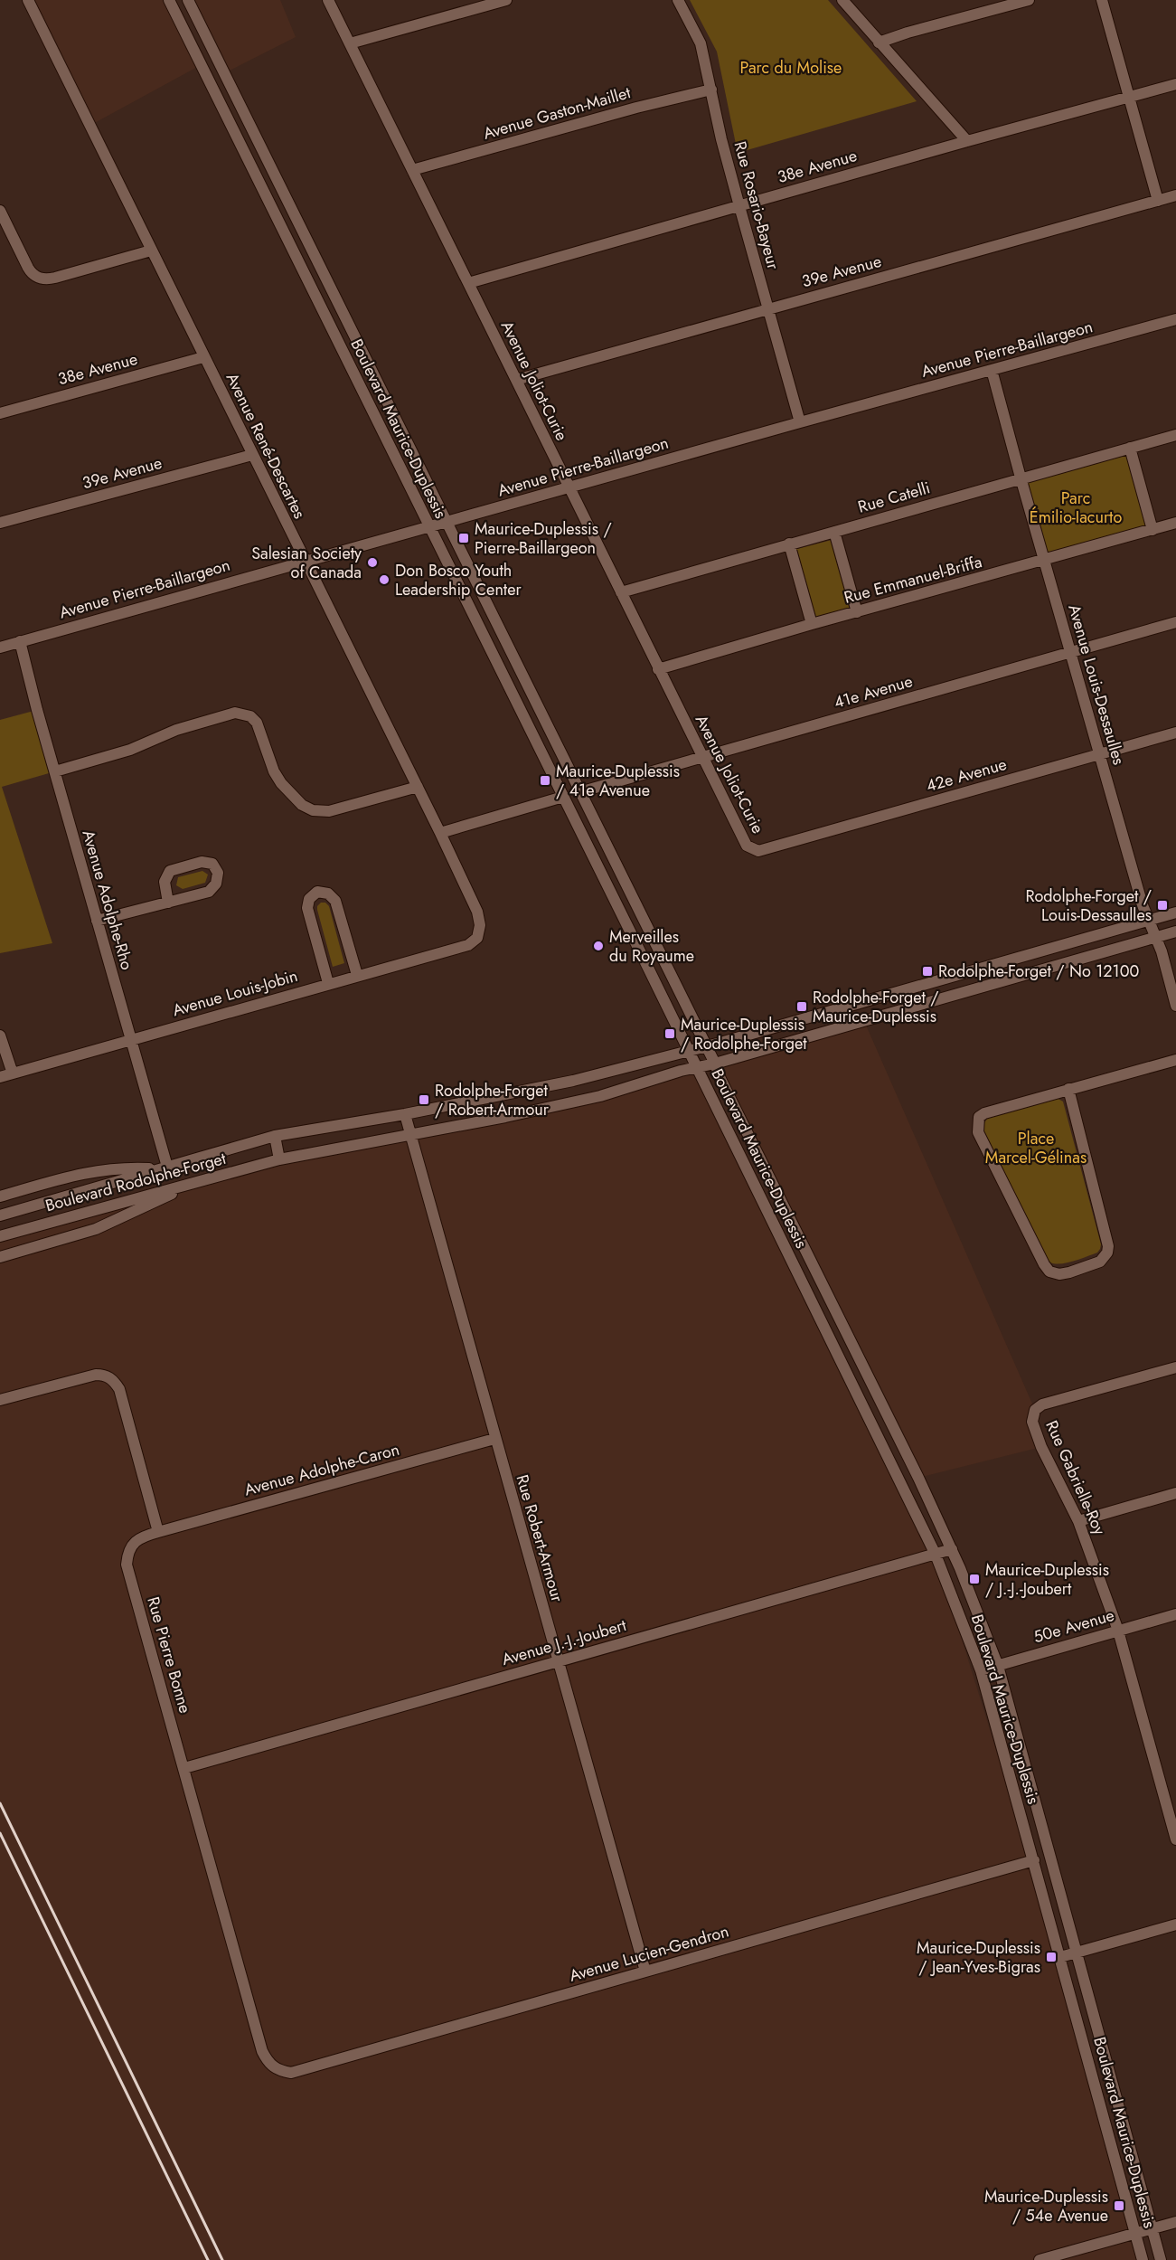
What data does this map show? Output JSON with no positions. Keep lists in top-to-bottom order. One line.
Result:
{"streets":{"street":["Avenue Gaston-Maillet","38e Avenue","Rue Rosario-Bayeur","39e Avenue","Avenue Pierre-Baillargeon","Avenue Joliot-Curie","Boulevard Maurice-Duplessis","Avenue René-Descartes","Rue Catelli","Rue Emmanuel-Briffa","Avenue Louis-Dessaulles","41e Avenue","42e Avenue","Avenue Adolphe-Rho","Avenue Louis-Jobin","Boulevard Rodolphe-Forget","Avenue Adolphe-Caron","Rue Gabrielle-Roy","Rue Robert-Armour","50e Avenue","Avenue J.-J.-Joubert","Rue Pierre Bonne","Avenue Lucien-Gendron"]},"crossings":[["Avenue Gaston-Maillet","Rue Rosario-Bayeur"],["Avenue Gaston-Maillet","Avenue Joliot-Curie"],["38e Avenue","Rue Rosario-Bayeur"],["38e Avenue","Avenue Joliot-Curie"],["38e Avenue","Avenue René-Descartes"],["Rue Rosario-Bayeur","39e Avenue"],["Rue Rosario-Bayeur","Avenue Pierre-Baillargeon"],["39e Avenue","Avenue Joliot-Curie"],["39e Avenue","Avenue René-Descartes"],["Avenue Pierre-Baillargeon","Avenue Joliot-Curie"],["Avenue Pierre-Baillargeon","Boulevard Maurice-Duplessis"],["Avenue Pierre-Baillargeon","Avenue René-Descartes"],["Avenue Pierre-Baillargeon","Avenue Louis-Dessaulles"],["Avenue Pierre-Baillargeon","Avenue Adolphe-Rho"],["Avenue Joliot-Curie","Rue Catelli"],["Avenue Joliot-Curie","Rue Emmanuel-Briffa"],["Avenue Joliot-Curie","41e Avenue"],["Avenue Joliot-Curie","42e Avenue"],["Boulevard Maurice-Duplessis","41e Avenue"],["Boulevard Maurice-Duplessis","Boulevard Rodolphe-Forget"],["Boulevard Maurice-Duplessis","50e Avenue"],["Boulevard Maurice-Duplessis","Avenue J.-J.-Joubert"],["Boulevard Maurice-Duplessis","Avenue Lucien-Gendron"],["Avenue René-Descartes","Avenue Louis-Jobin"],["Rue Catelli","Avenue Louis-Dessaulles"],["Rue Emmanuel-Briffa","Avenue Louis-Dessaulles"],["Avenue Louis-Dessaulles","41e Avenue"],["Avenue Louis-Dessaulles","42e Avenue"],["Avenue Louis-Dessaulles","Boulevard Rodolphe-Forget"],["Avenue Adolphe-Rho","Avenue Louis-Jobin"],["Avenue Adolphe-Rho","Boulevard Rodolphe-Forget"],["Boulevard Rodolphe-Forget","Rue Robert-Armour"],["Avenue Adolphe-Caron","Rue Robert-Armour"],["Avenue Adolphe-Caron","Rue Pierre Bonne"],["Rue Gabrielle-Roy","50e Avenue"],["Rue Robert-Armour","Avenue J.-J.-Joubert"],["Rue Robert-Armour","Avenue Lucien-Gendron"],["Avenue J.-J.-Joubert","Rue Pierre Bonne"],["Rue Pierre Bonne","Avenue Lucien-Gendron"]],"parks":["Parc du Molise","Parc Émilio-Iacurto","Place Marcel-Gélinas"],"places":{"transit":["Maurice-Duplessis / Pierre-Baillargeon","Maurice-Duplessis / 41e Avenue","Rodolphe-Forget / Louis-Dessaulles","Rodolphe-Forget / No 12100","Rodolphe-Forget / Maurice-Duplessis","Maurice-Duplessis / Rodolphe-Forget","Rodolphe-Forget / Robert-Armour","Maurice-Duplessis / J.-J.-Joubert","Maurice-Duplessis / Jean-Yves-Bigras","Maurice-Duplessis / 54e Avenue"],"other":["Salesian Society of Canada","Don Bosco Youth Leadership Center","Merveilles du Royaume"]}}
